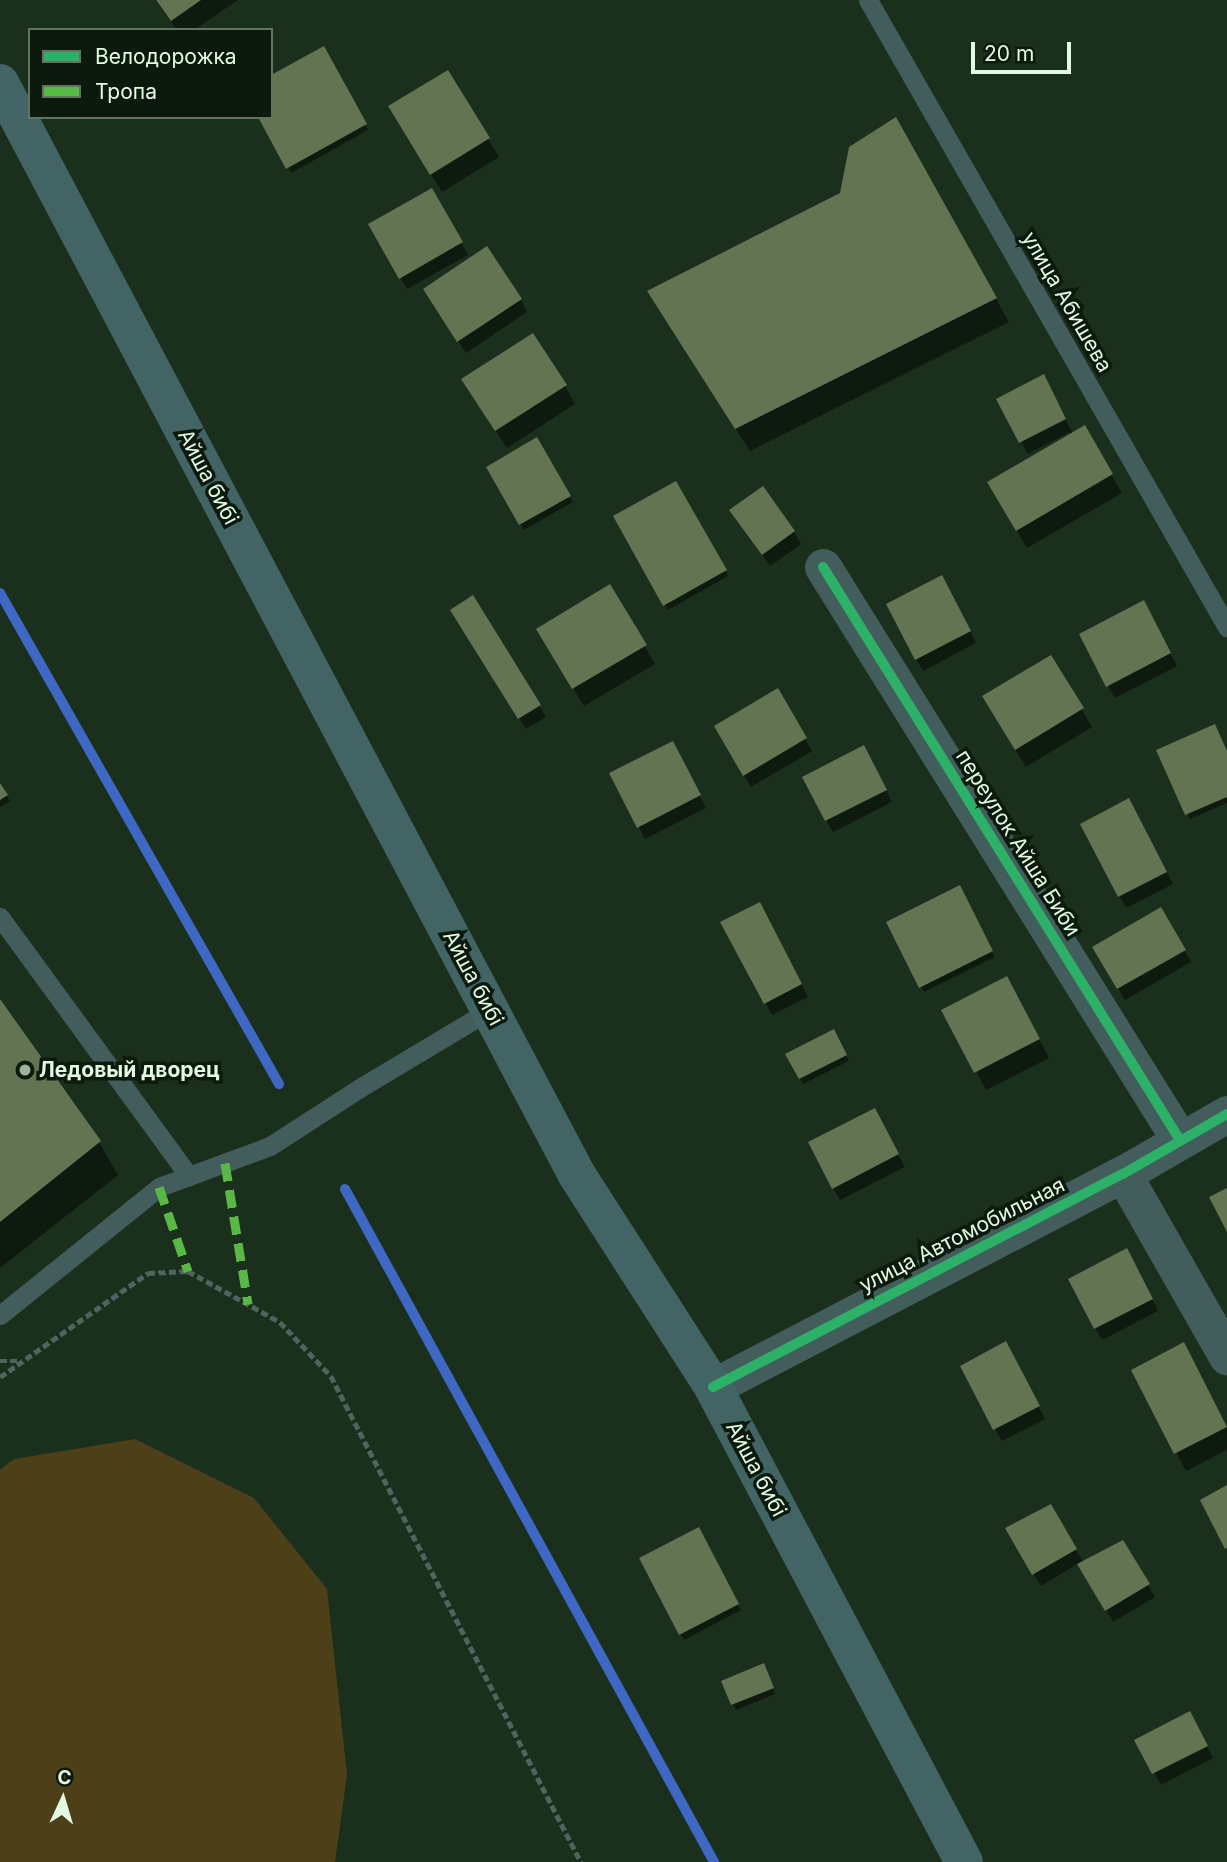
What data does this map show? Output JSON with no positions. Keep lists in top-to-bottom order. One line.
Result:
{"streets":{"main road":["Айша бибі"],"street":["переулок Айша Биби","улица Автомобильная"],"lane":["улица Абишева"]},"crossings":[["Айша бибі","улица Автомобильная"],["переулок Айша Биби","улица Автомобильная"]],"places":["Ледовый дворец"],"legend":["Велодорожка","Тропа"],"scale_bar":"20 m","north":"top"}
